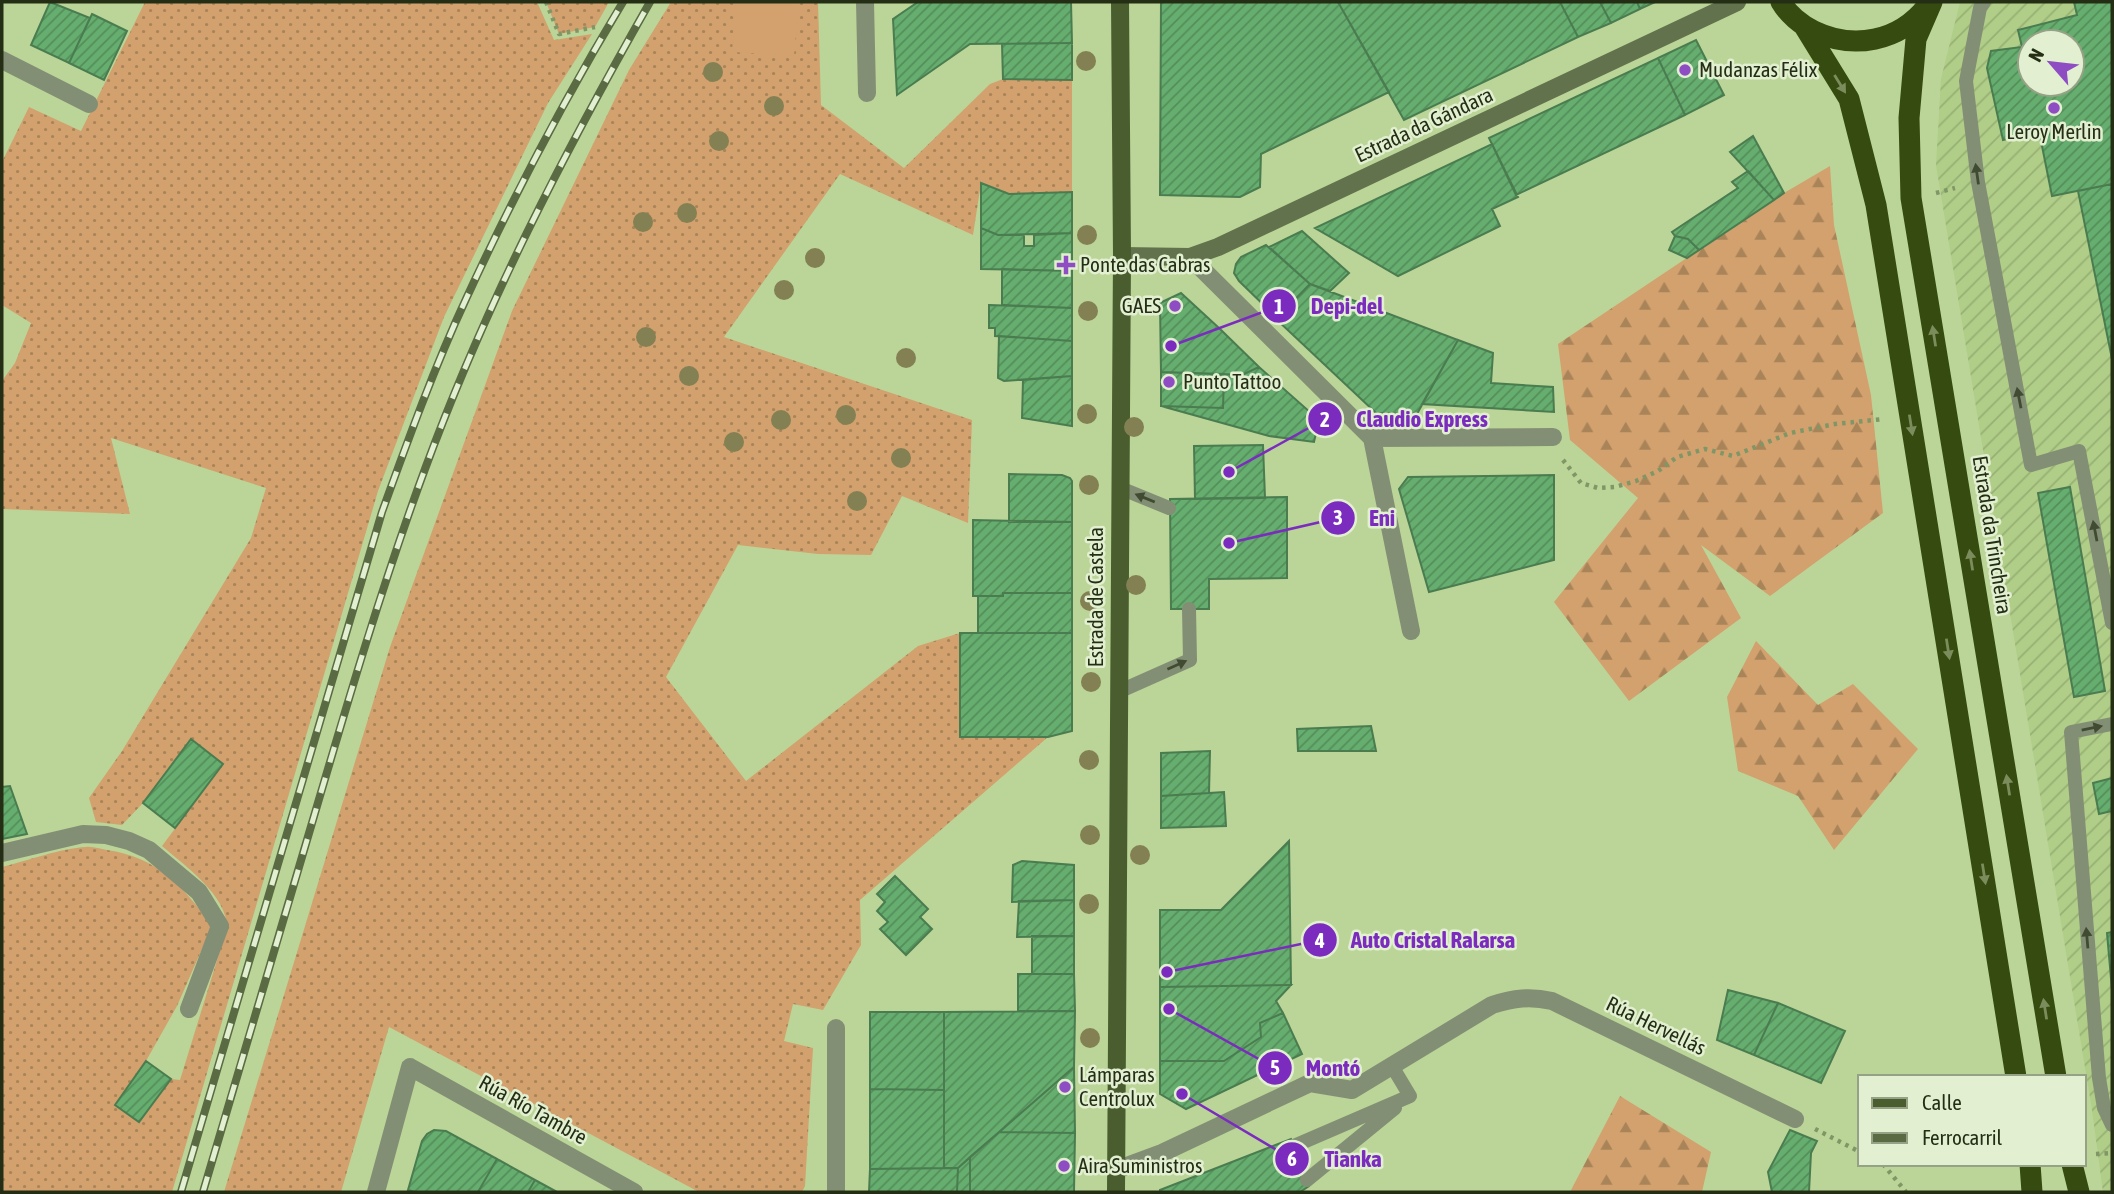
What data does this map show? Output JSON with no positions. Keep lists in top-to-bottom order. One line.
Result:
{"streets":{"highway":["Estrada da Trincheira"],"main road":["Estrada de Castela"],"street":["Estrada da Gándara","Rúa Hervellás","Rúa Río Tambre"]},"crossings":[["Estrada da Gándara","Estrada de Castela"],["Estrada de Castela","Rúa Hervellás"]],"places":{"other":["Mudanzas Félix","Leroy Merlin","GAES","Depi-del","Punto Tattoo","Claudio Express","Eni","Auto Cristal Ralarsa","Montó","Lámparas Centrolux","Tianka","Aira Suministros"],"health":["Ponte das Cabras"]},"legend":["Calle","Ferrocarril"],"north":"top left"}
